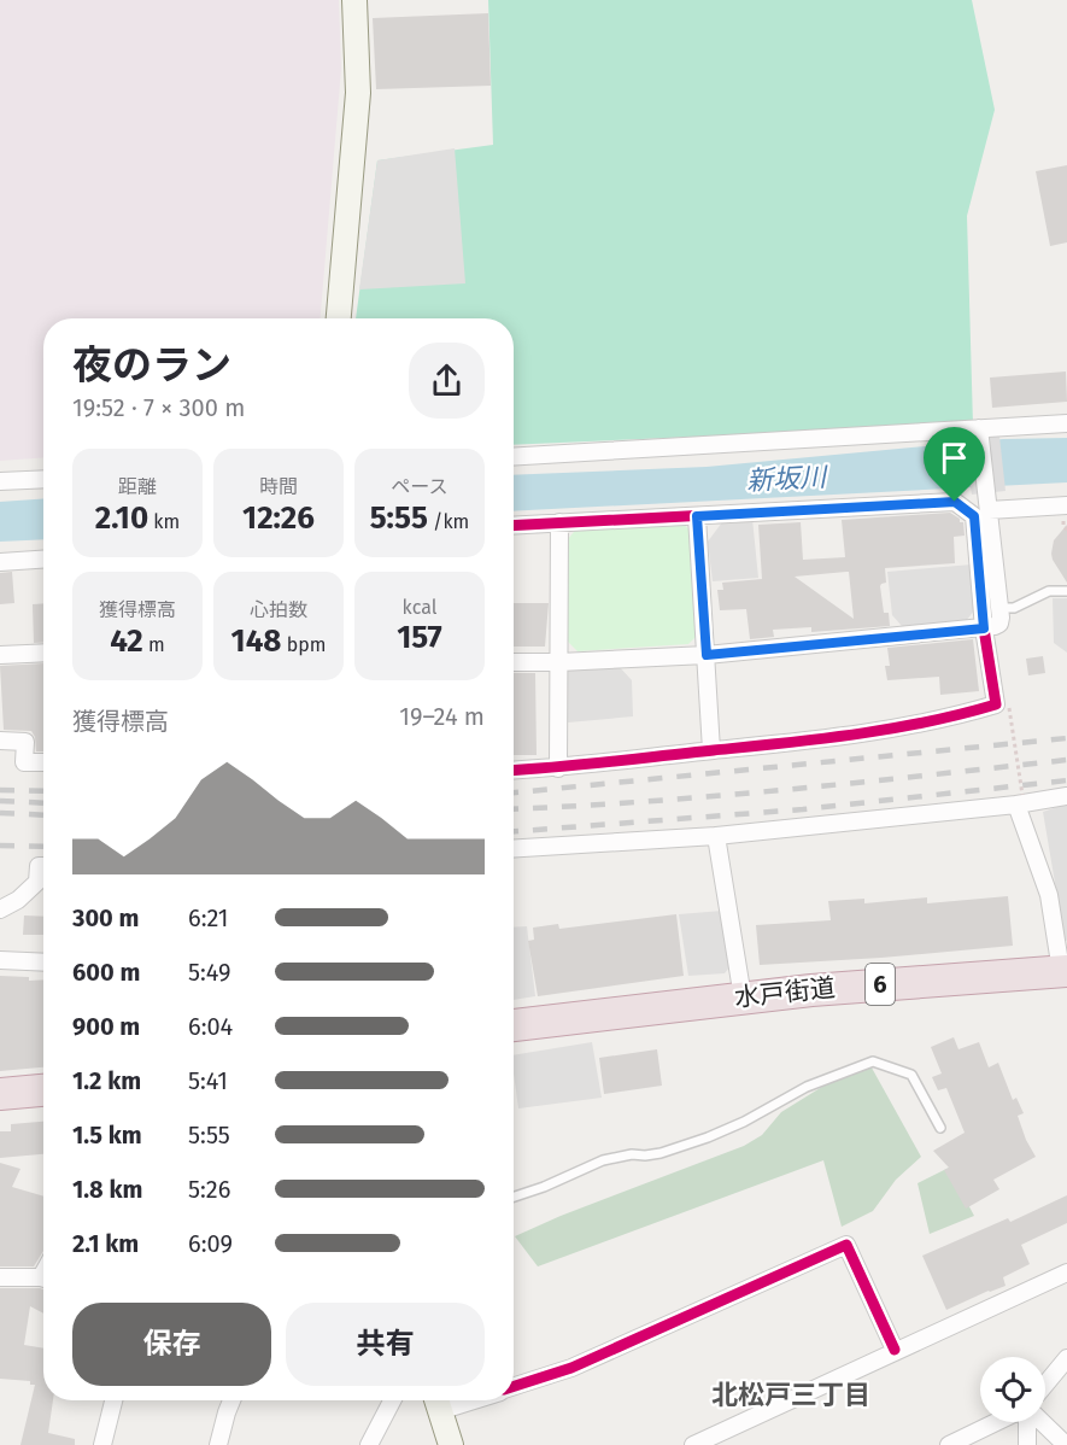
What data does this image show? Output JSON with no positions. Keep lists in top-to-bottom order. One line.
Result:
{"streets":{"highway":["6","水戸街道"]},"districts":["北松戸三丁目"],"water":["新坂川"],"page":{"heading":["夜のラン","19:52 · 7 × 300 m"],"stats":[["距離","2.10 km"],["時間","12:26"],["ペース","5:55 /km"],["獲得標高","42 m"],["心拍数","148 bpm"],["kcal","157"]],"chart":["獲得標高","19–24 m"],"list":[{"name":"300 m","note":"6:21"},{"name":"600 m","note":"5:49"},{"name":"900 m","note":"6:04"},{"name":"1.2 km","note":"5:41"},{"name":"1.5 km","note":"5:55"},{"name":"1.8 km","note":"5:26"},{"name":"2.1 km","note":"6:09"}],"buttons":["保存","共有"]}}
